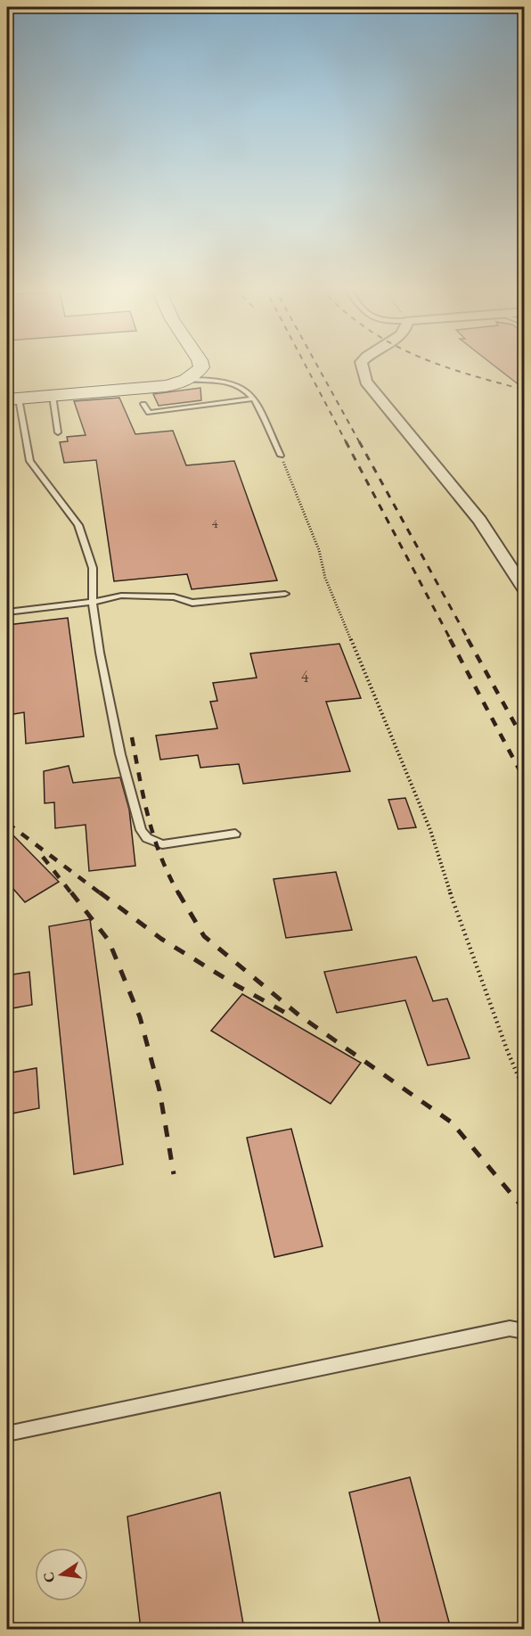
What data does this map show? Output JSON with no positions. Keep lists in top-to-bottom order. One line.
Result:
{"house_numbers":["4","4"],"north":"left"}
